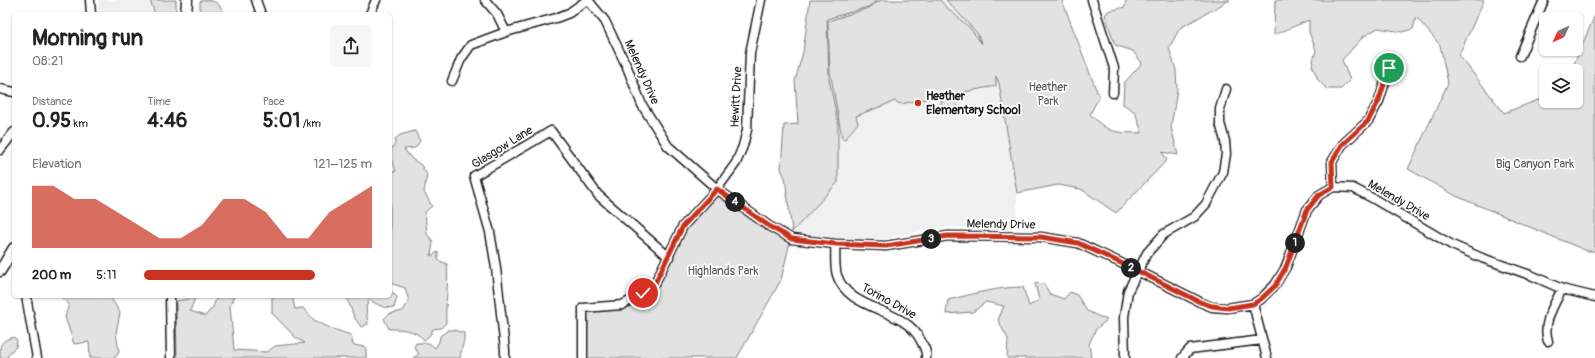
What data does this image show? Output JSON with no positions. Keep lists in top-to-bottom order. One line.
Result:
{"streets":{"street":["Melendy Drive","Hewitt Drive","Glasgow Lane","Torino Drive"]},"crossings":[["Melendy Drive","Hewitt Drive"],["Melendy Drive","Torino Drive"],["Hewitt Drive","Glasgow Lane"]],"parks":["Heather Park","Big Canyon Park","Highlands Park"],"places":["Heather Elementary School"],"north":"bottom left","page":{"heading":["Morning run","08:21"],"stats":[["Distance","0.95 km"],["Time","4:46"],["Pace","5:01 /km"]],"chart":["Elevation","121–125 m"],"pins":["4","3","1","2"],"list":[{"name":"200 m","note":"5:11"}]}}
